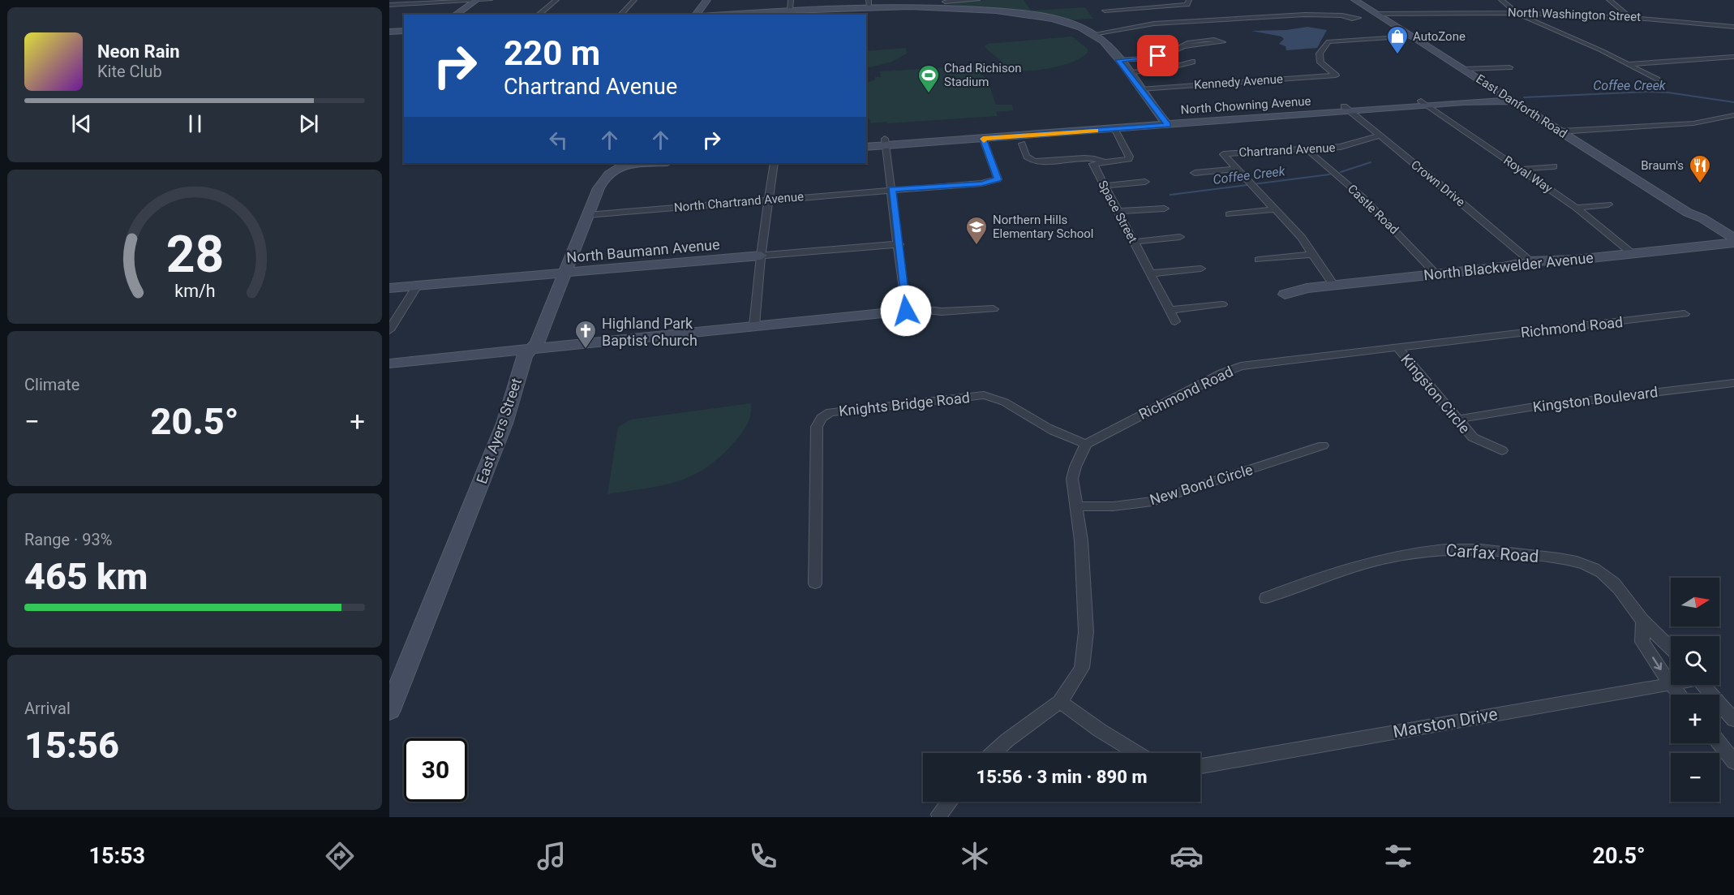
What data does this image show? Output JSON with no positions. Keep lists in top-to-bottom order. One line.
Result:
{"streets":{"street":["North Washington Street","Kennedy Avenue","North Chowning Avenue","East Danforth Road","Chartrand Avenue","Royal Way","Crown Drive","North Chartrand Avenue","Castle Road","Space Street","North Baumann Avenue","North Blackwelder Avenue","Richmond Road","Kingston Circle","Kingston Boulevard","Knights Bridge Road","East Ayers Street","New Bond Circle","Carfax Road","Marston Drive"]},"crossings":[["North Washington Street","East Danforth Road"],["Kennedy Avenue","East Danforth Road"],["North Chowning Avenue","East Danforth Road"],["North Chowning Avenue","Royal Way"],["North Chowning Avenue","Crown Drive"],["North Chowning Avenue","Space Street"],["East Danforth Road","North Blackwelder Avenue"],["Chartrand Avenue","Crown Drive"],["Chartrand Avenue","Castle Road"],["Royal Way","North Blackwelder Avenue"],["Crown Drive","North Blackwelder Avenue"],["North Chartrand Avenue","East Ayers Street"],["Castle Road","North Blackwelder Avenue"],["North Baumann Avenue","East Ayers Street"],["Richmond Road","Kingston Circle"],["Richmond Road","Knights Bridge Road"],["Kingston Circle","Kingston Boulevard"]],"water":["Coffee Creek"],"places":{"shop":["AutoZone"],"sports":["Chad Richison Stadium"],"restaurant":["Braum's"],"school or university":["Northern Hills Elementary School"],"church":["Highland Park Baptist Church"]},"north":"right","page":{"turn":["220 m","Chartrand Avenue"],"song":["Neon Rain","Kite Club"],"tile":["Climate",["Range · 93%","465 km"],["Arrival","15:56"]],"heat":["−","20.5°","+"],"map_buttons":["+","−"],"limit":"30","trip":"15:56 · 3 min · 890 m","tabs":["15:53","20.5°"],"gauge":["28","km/h"]}}
